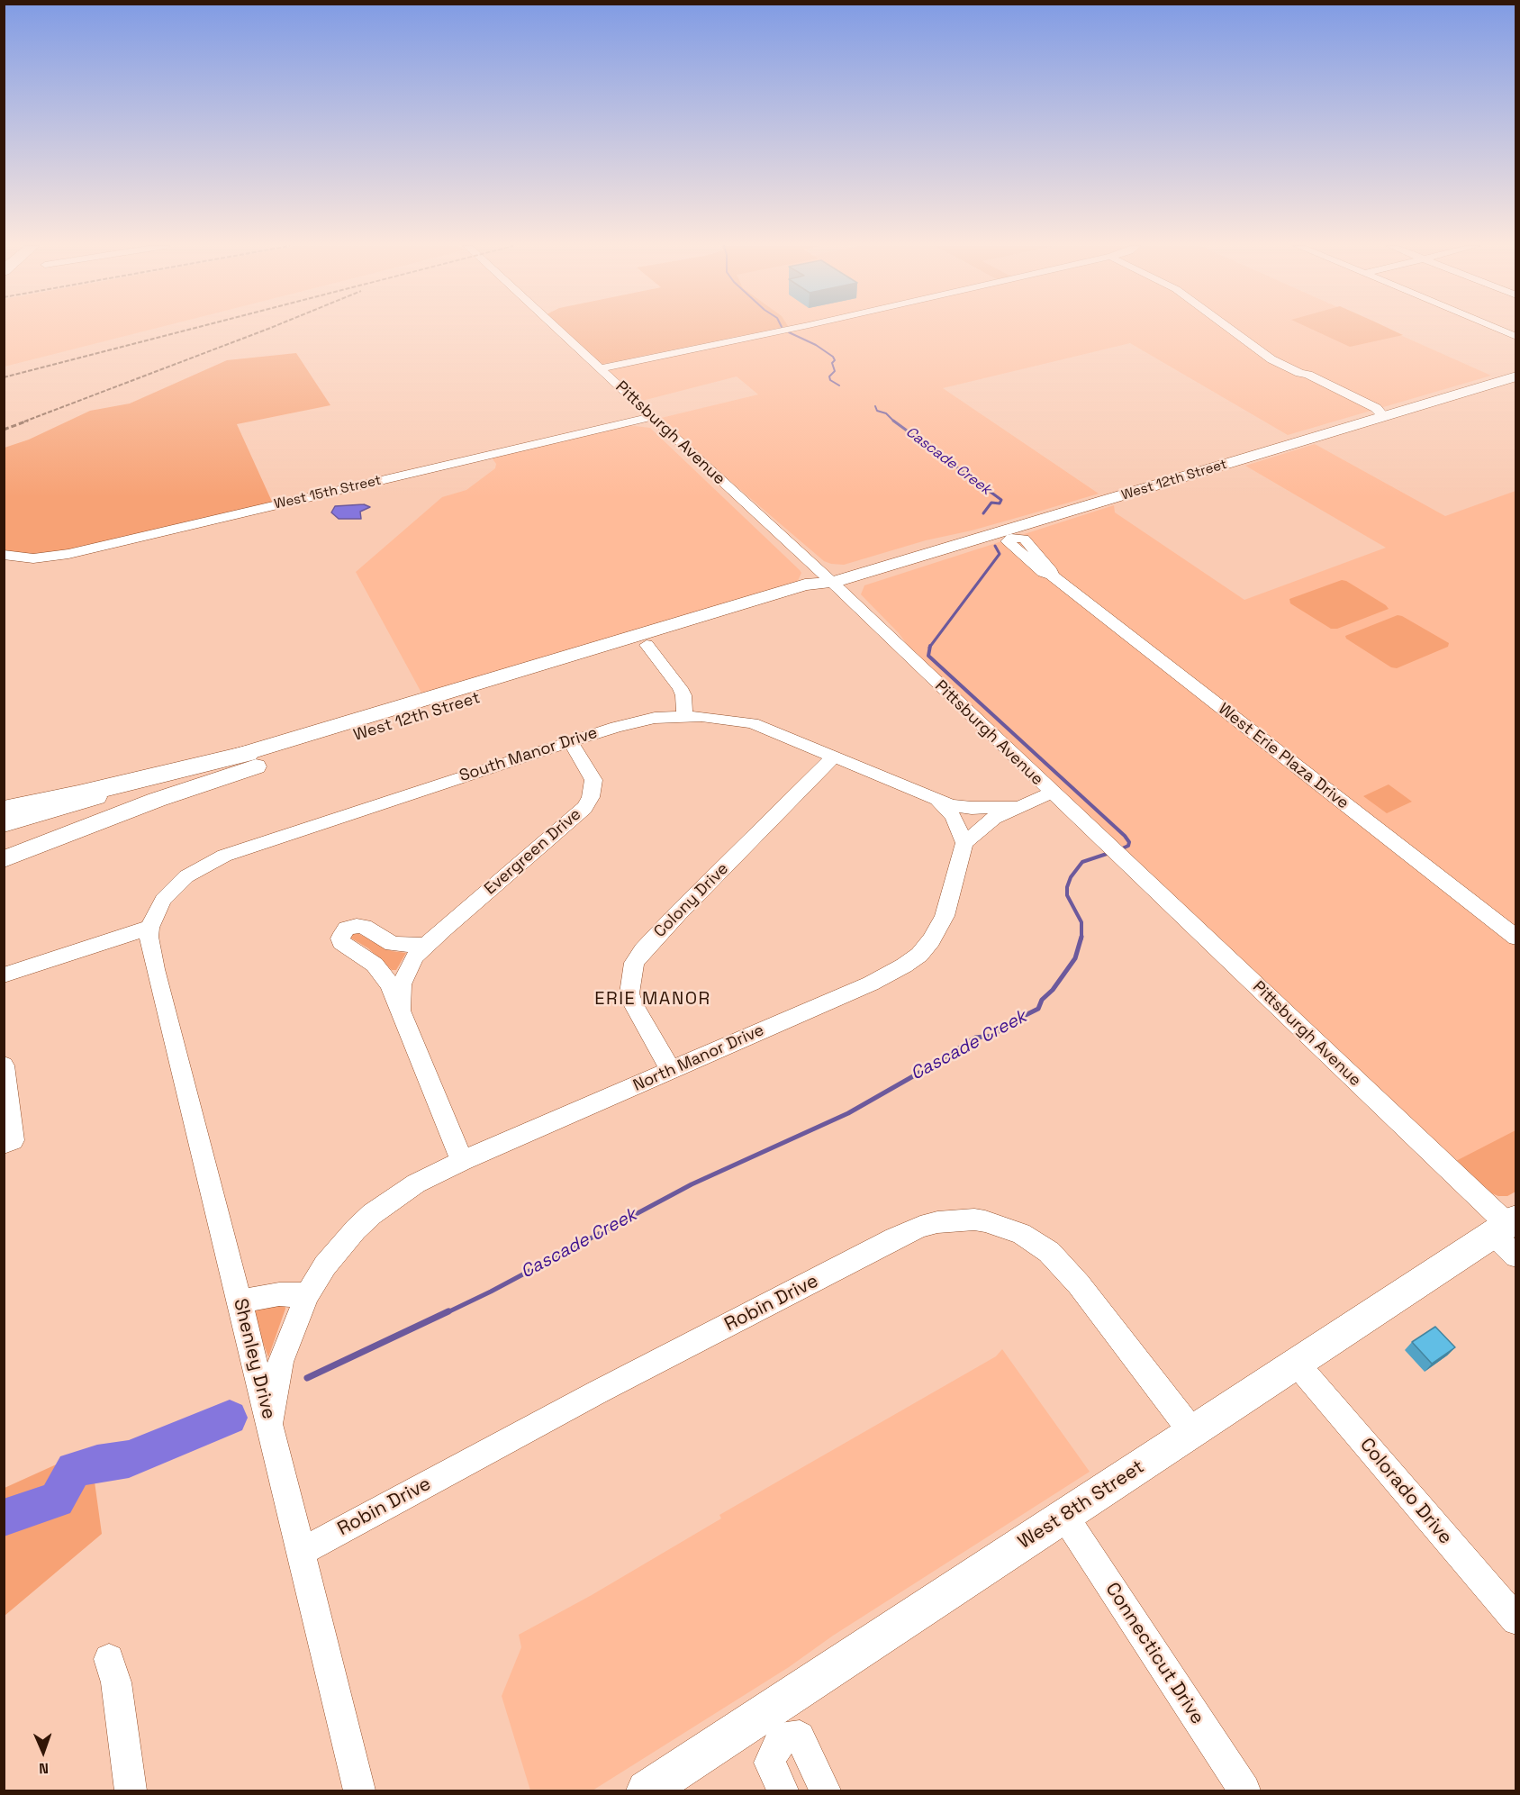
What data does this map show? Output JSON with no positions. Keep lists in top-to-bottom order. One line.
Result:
{"streets":{"main road":["West 12th Street","West 8th Street"],"street":["Pittsburgh Avenue","West 15th Street","South Manor Drive","West Erie Plaza Drive","Evergreen Drive","Colony Drive","North Manor Drive","Robin Drive","Shenley Drive","Colorado Drive","Connecticut Drive"]},"crossings":[["Pittsburgh Avenue","West 12th Street"],["Pittsburgh Avenue","West 15th Street"],["Pittsburgh Avenue","West 8th Street"],["West 12th Street","West Erie Plaza Drive"],["South Manor Drive","Evergreen Drive"],["South Manor Drive","Colony Drive"],["South Manor Drive","North Manor Drive"],["South Manor Drive","Shenley Drive"],["Evergreen Drive","North Manor Drive"],["Colony Drive","North Manor Drive"],["North Manor Drive","Shenley Drive"],["Robin Drive","Shenley Drive"],["Robin Drive","West 8th Street"],["Colorado Drive","West 8th Street"],["West 8th Street","Connecticut Drive"]],"districts":["ERIE MANOR"],"water":["Cascade Creek"],"north":"bottom"}
